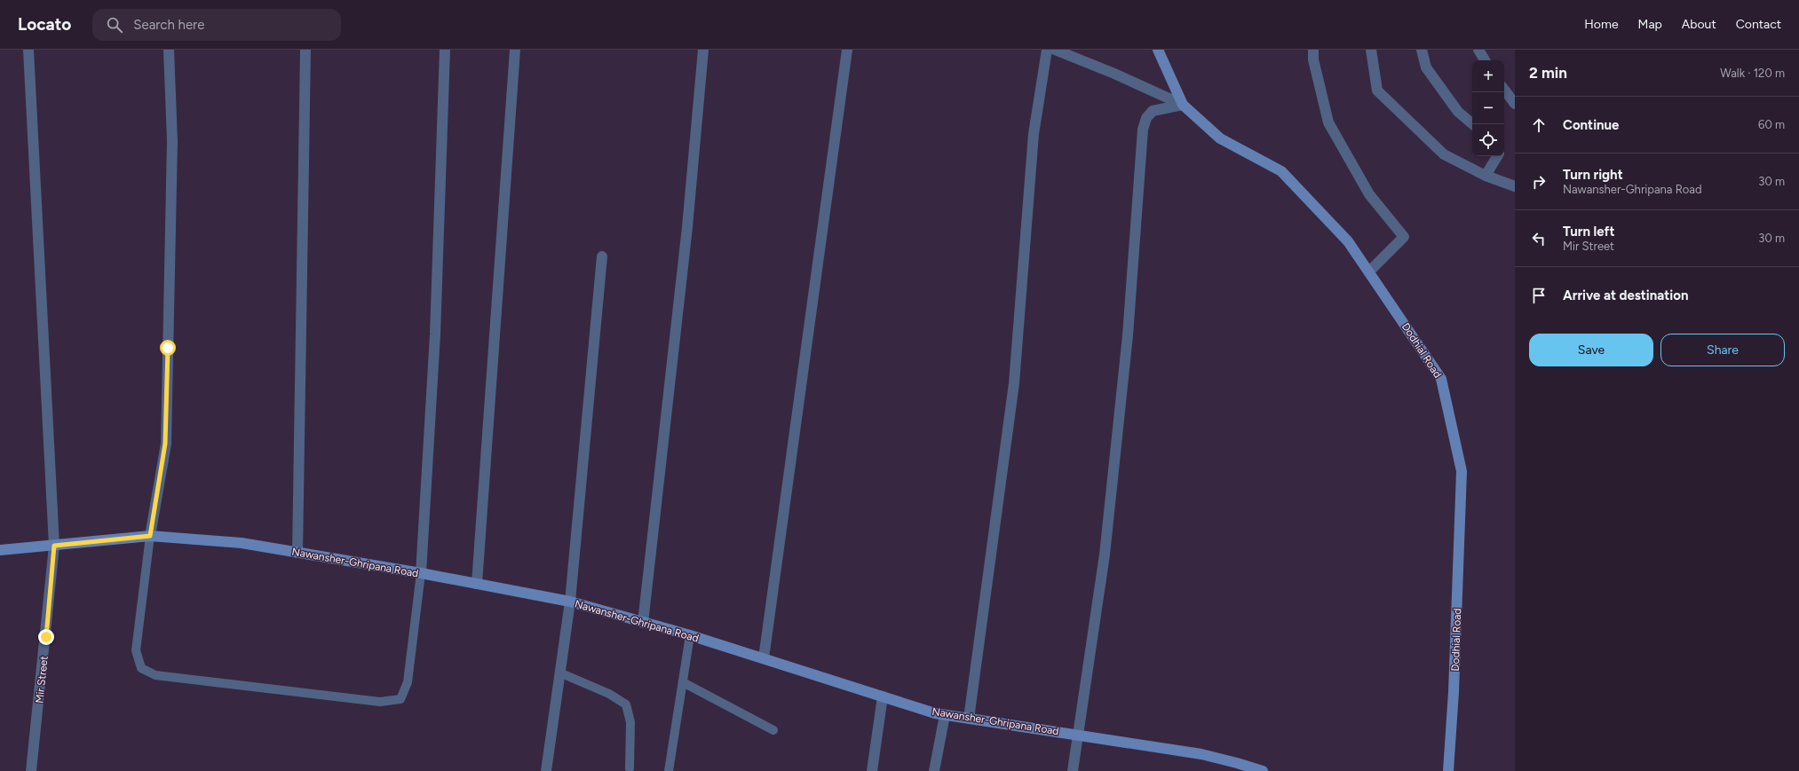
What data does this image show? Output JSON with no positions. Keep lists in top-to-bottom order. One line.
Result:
{"streets":{"main road":["Dodhial Road","Nawansher-Ghripana Road"],"street":["Mir Street"]},"crossings":[["Nawansher-Ghripana Road","Mir Street"]],"page":{"header":"Locato","search":"Search here","nav":["Home","Map","About","Contact"],"heading":["2 min","Walk · 120 m"],"map_buttons":["+","−"],"list":[["Continue","60 m"],["Turn right","Nawansher-Ghripana Road","30 m"],["Turn left","Mir Street","30 m"],"Arrive at destination"],"buttons":["Save","Share"]}}
